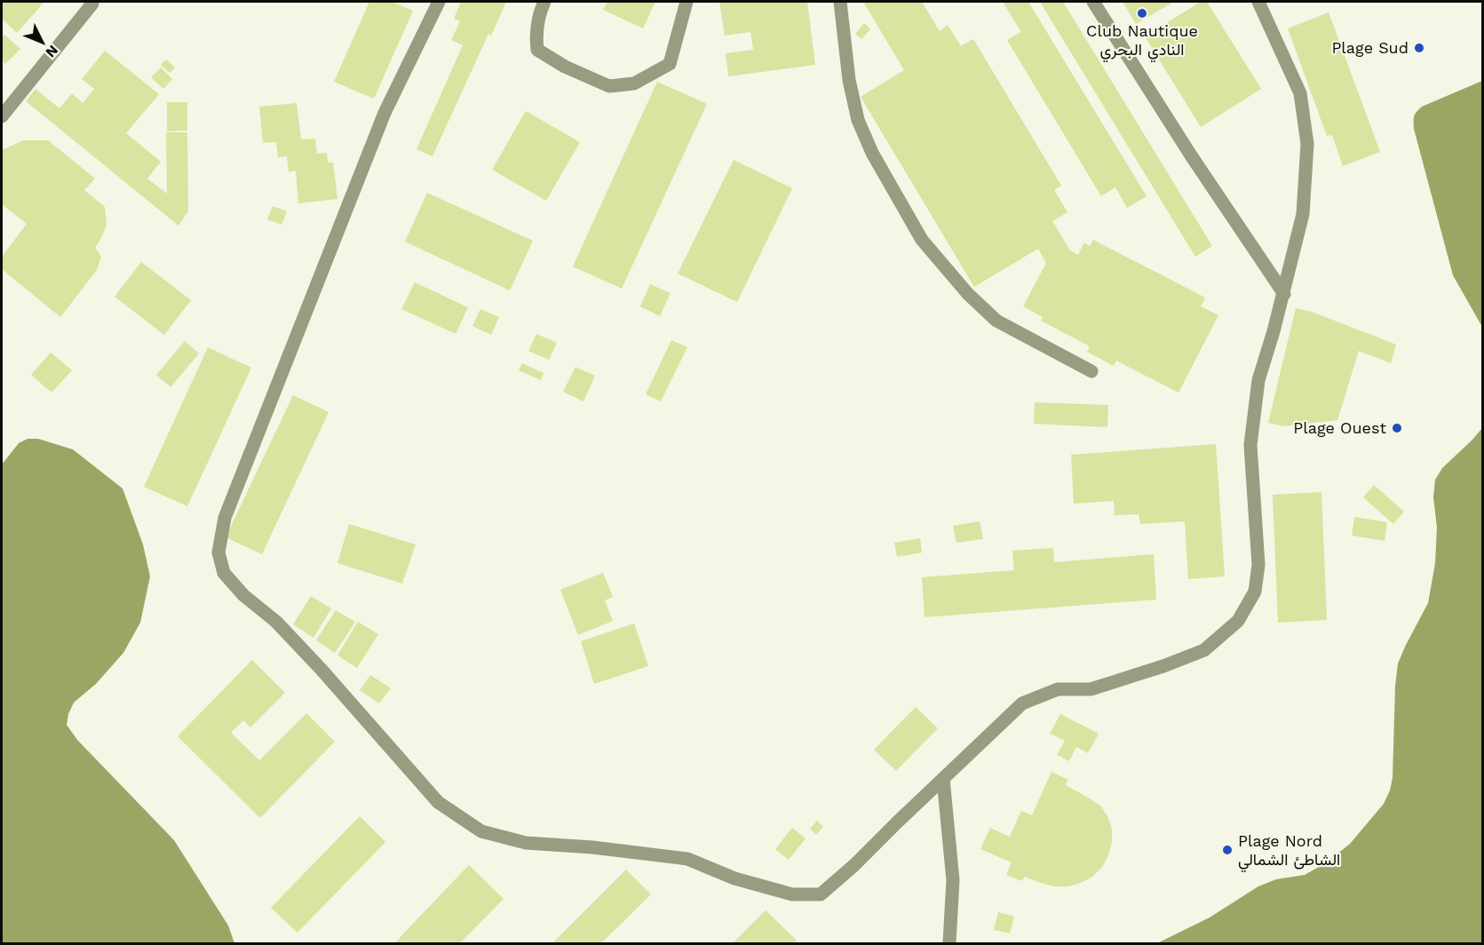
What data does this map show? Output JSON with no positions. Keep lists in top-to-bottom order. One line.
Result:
{"places":["Club Nautique النادي البحري","Plage Sud","Plage Ouest","Plage Nord الشاطئ الشمالي"],"north":"bottom right"}
